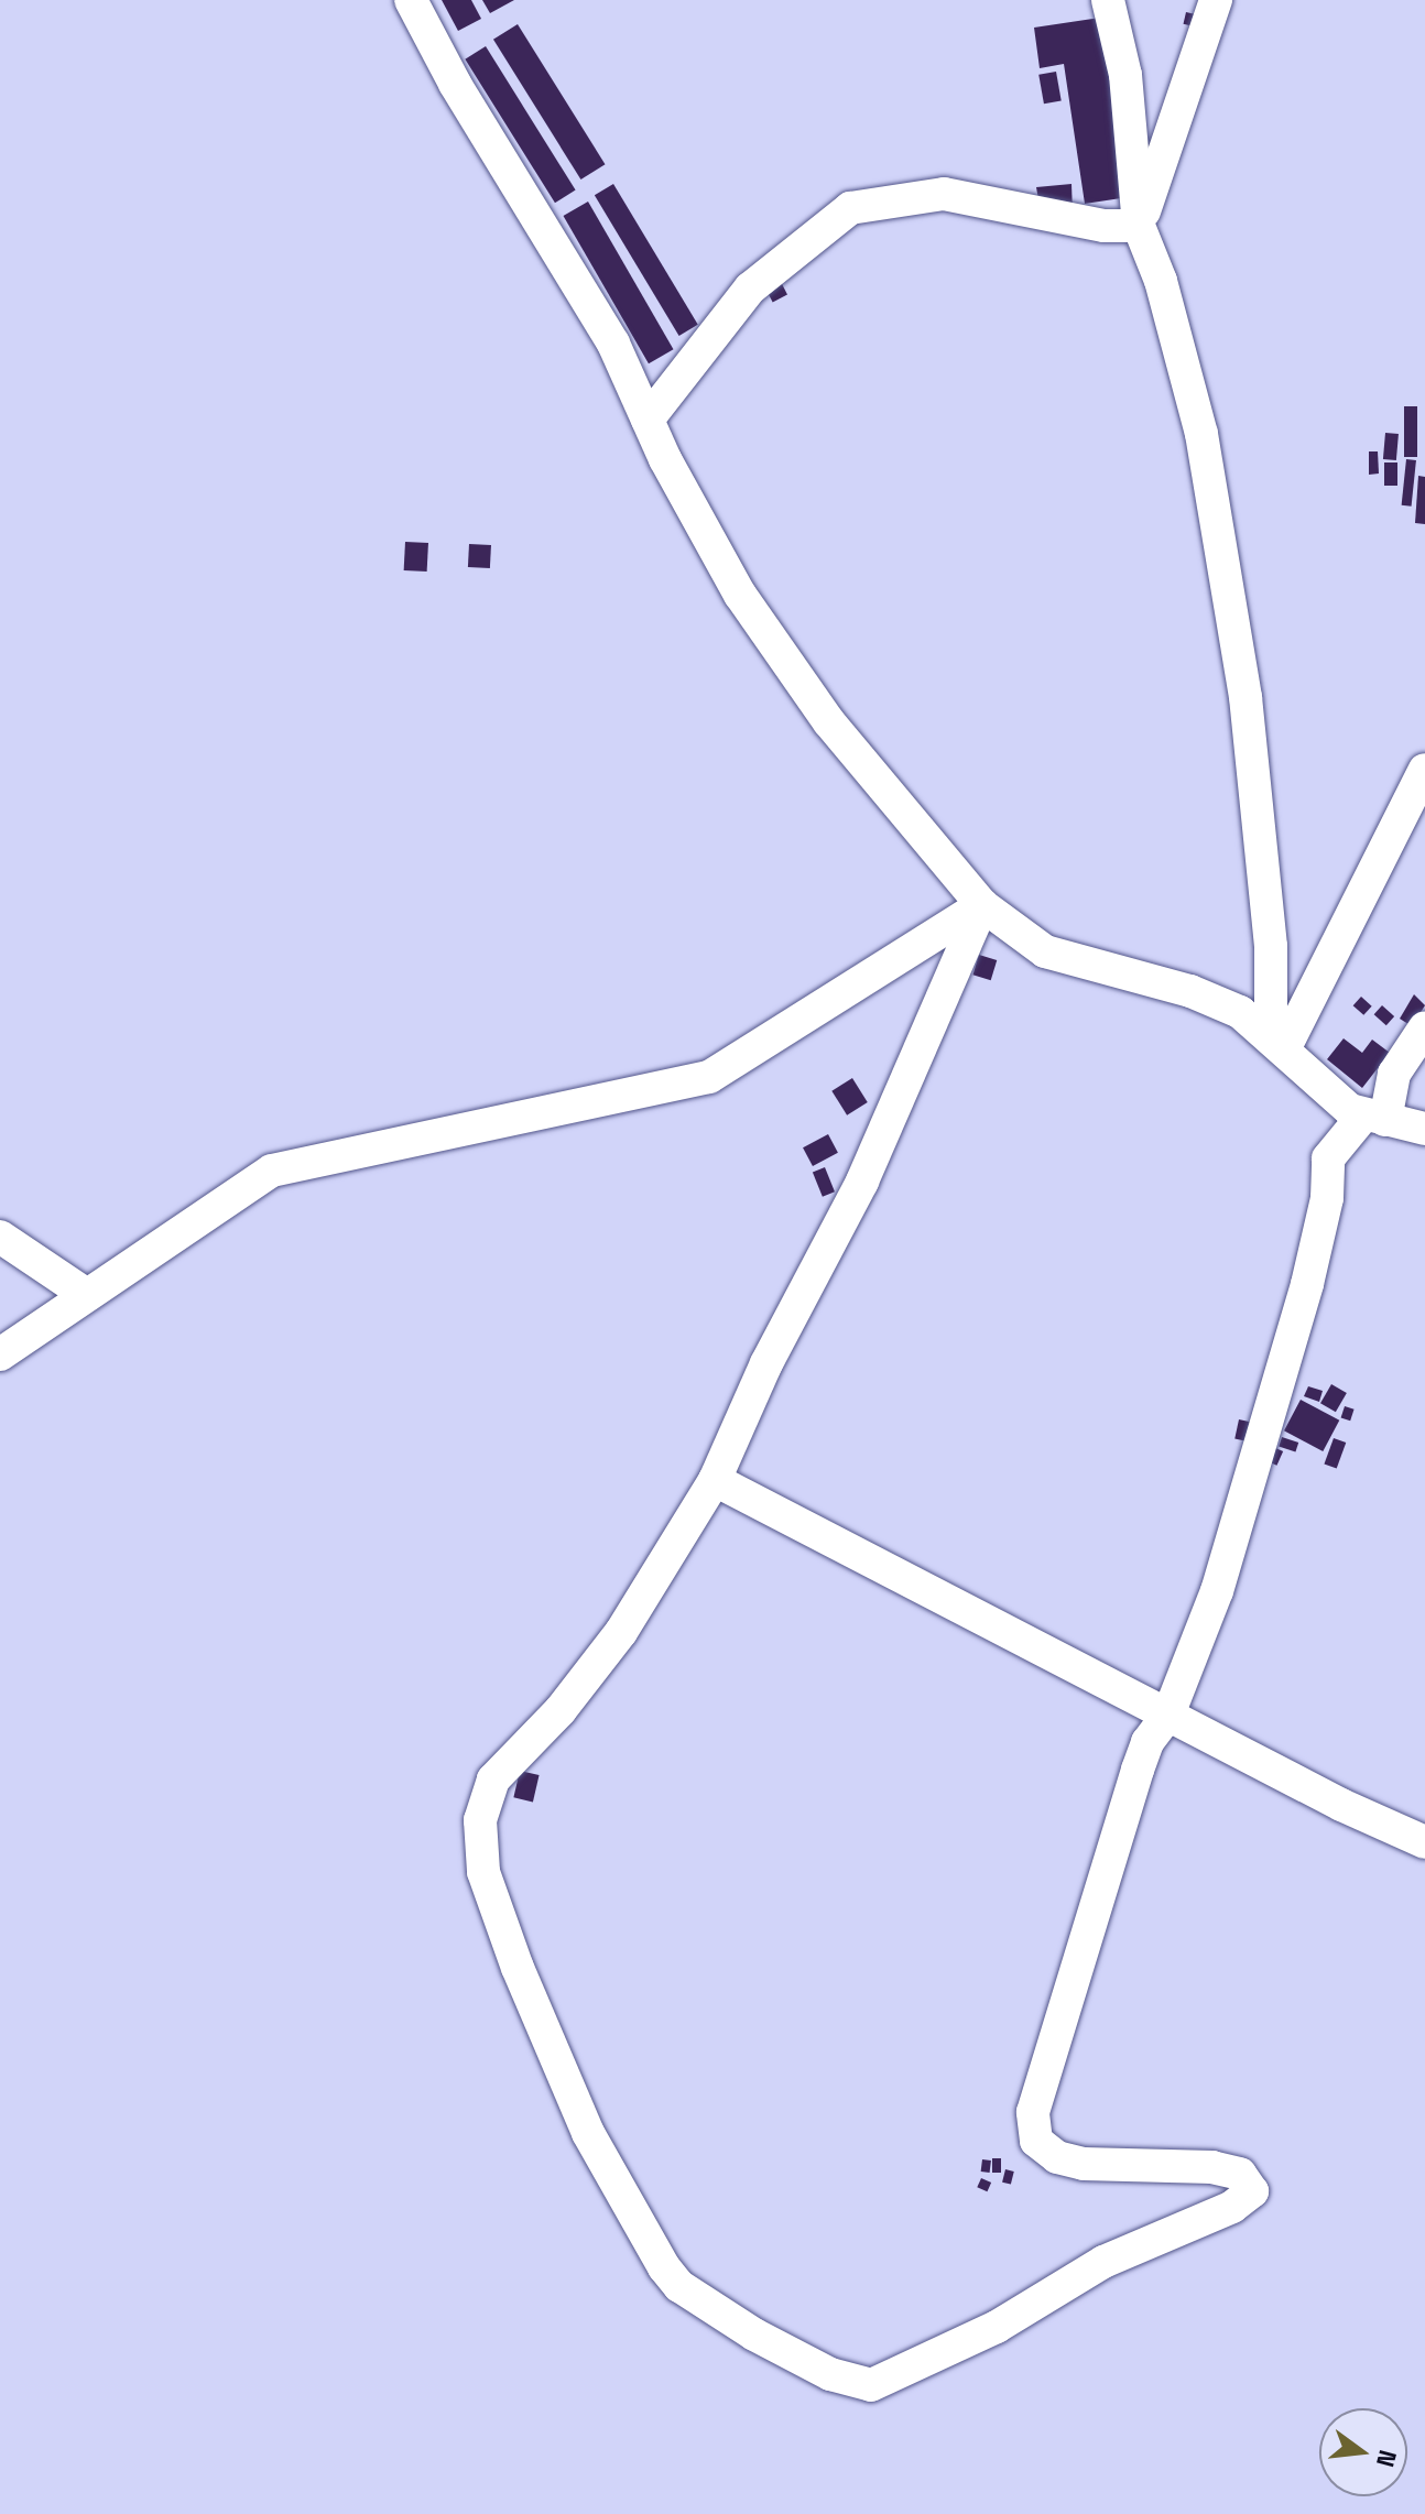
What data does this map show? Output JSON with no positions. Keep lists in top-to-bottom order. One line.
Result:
{"north":"right"}
